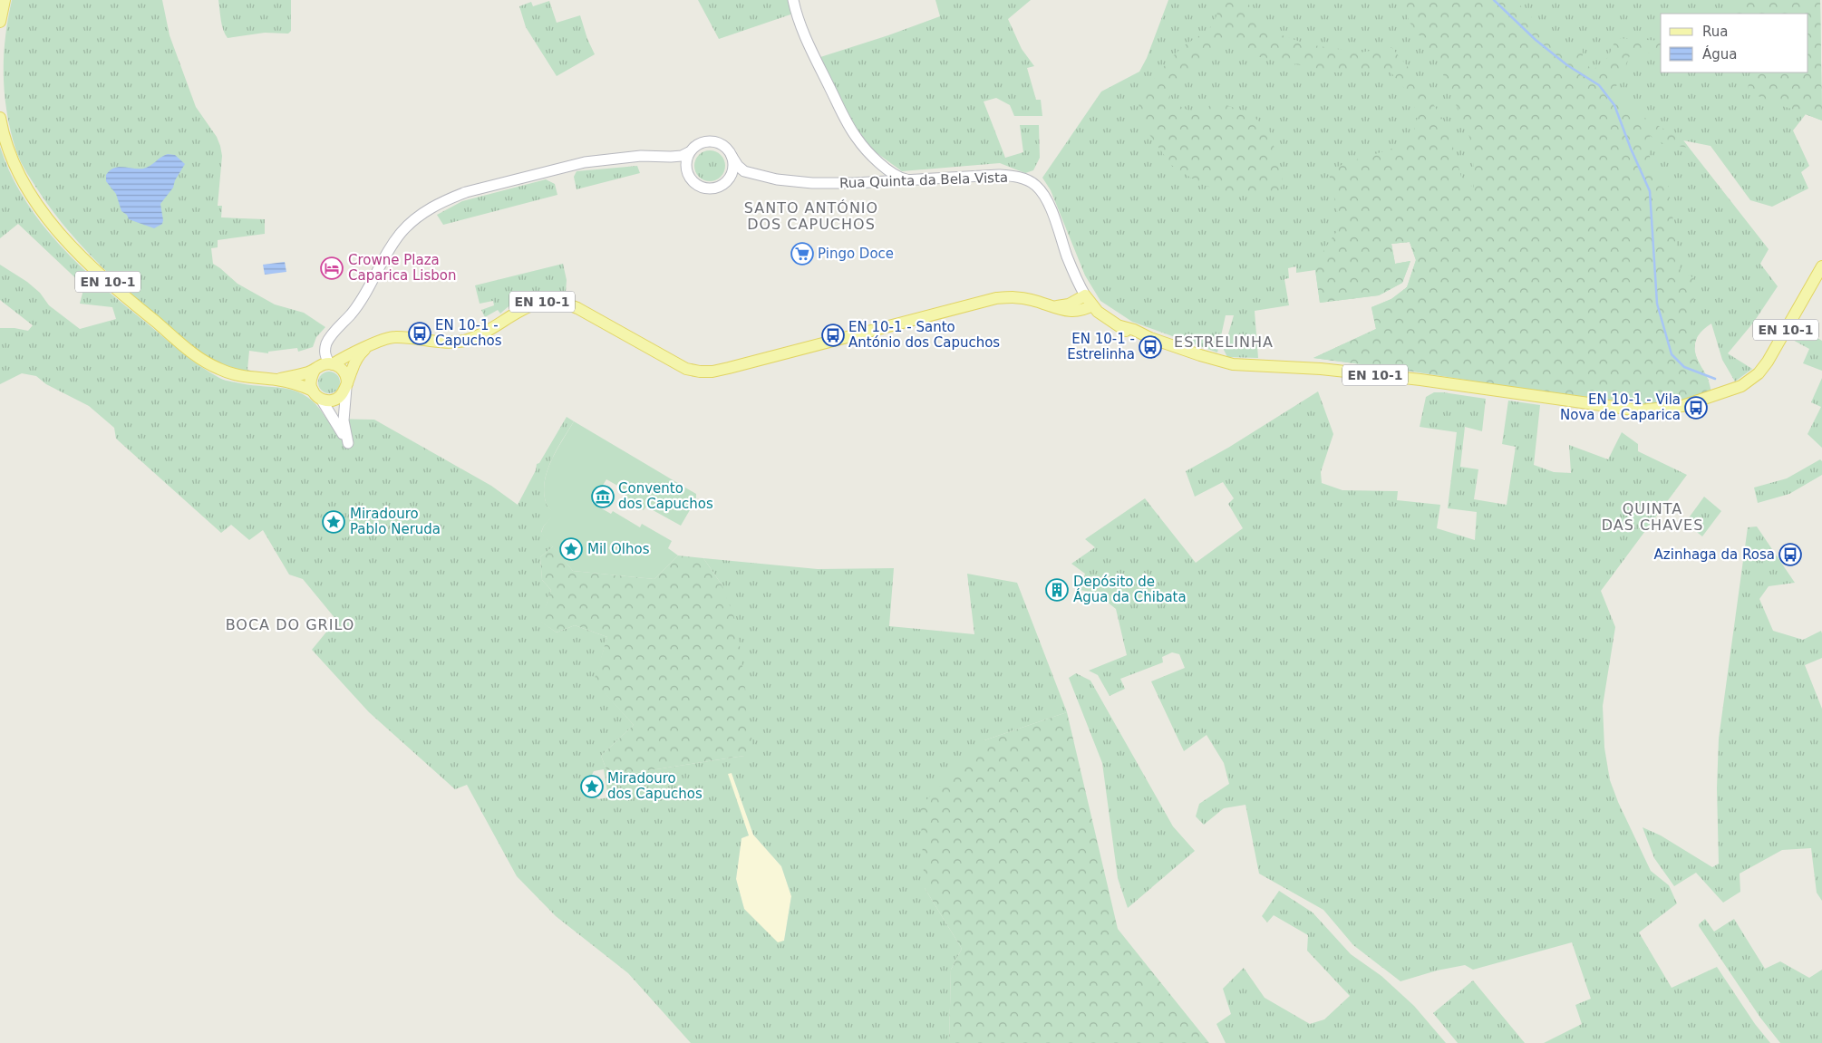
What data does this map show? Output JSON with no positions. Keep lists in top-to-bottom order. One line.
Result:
{"streets":{"main road":["EN 10-1"],"street":["Rua Quinta da Bela Vista"]},"crossings":[["Rua Quinta da Bela Vista","EN 10-1"]],"districts":["SANTO ANTÓNIO DOS CAPUCHOS","ESTRELINHA","QUINTA DAS CHAVES","BOCA DO GRILO"],"places":{"supermarket":["Pingo Doce"],"hotel":["Crowne Plaza Caparica Lisbon"],"bus stop":["EN 10-1 - Capuchos","EN 10-1 - Santo António dos Capuchos","EN 10-1 - Estrelinha","EN 10-1 - Vila Nova de Caparica","Azinhaga da Rosa"],"museum":["Convento dos Capuchos"],"place":["Miradouro Pablo Neruda","Mil Olhos","Miradouro dos Capuchos"],"building":["Depósito de Água da Chibata"]},"legend":["Rua","Água"]}
